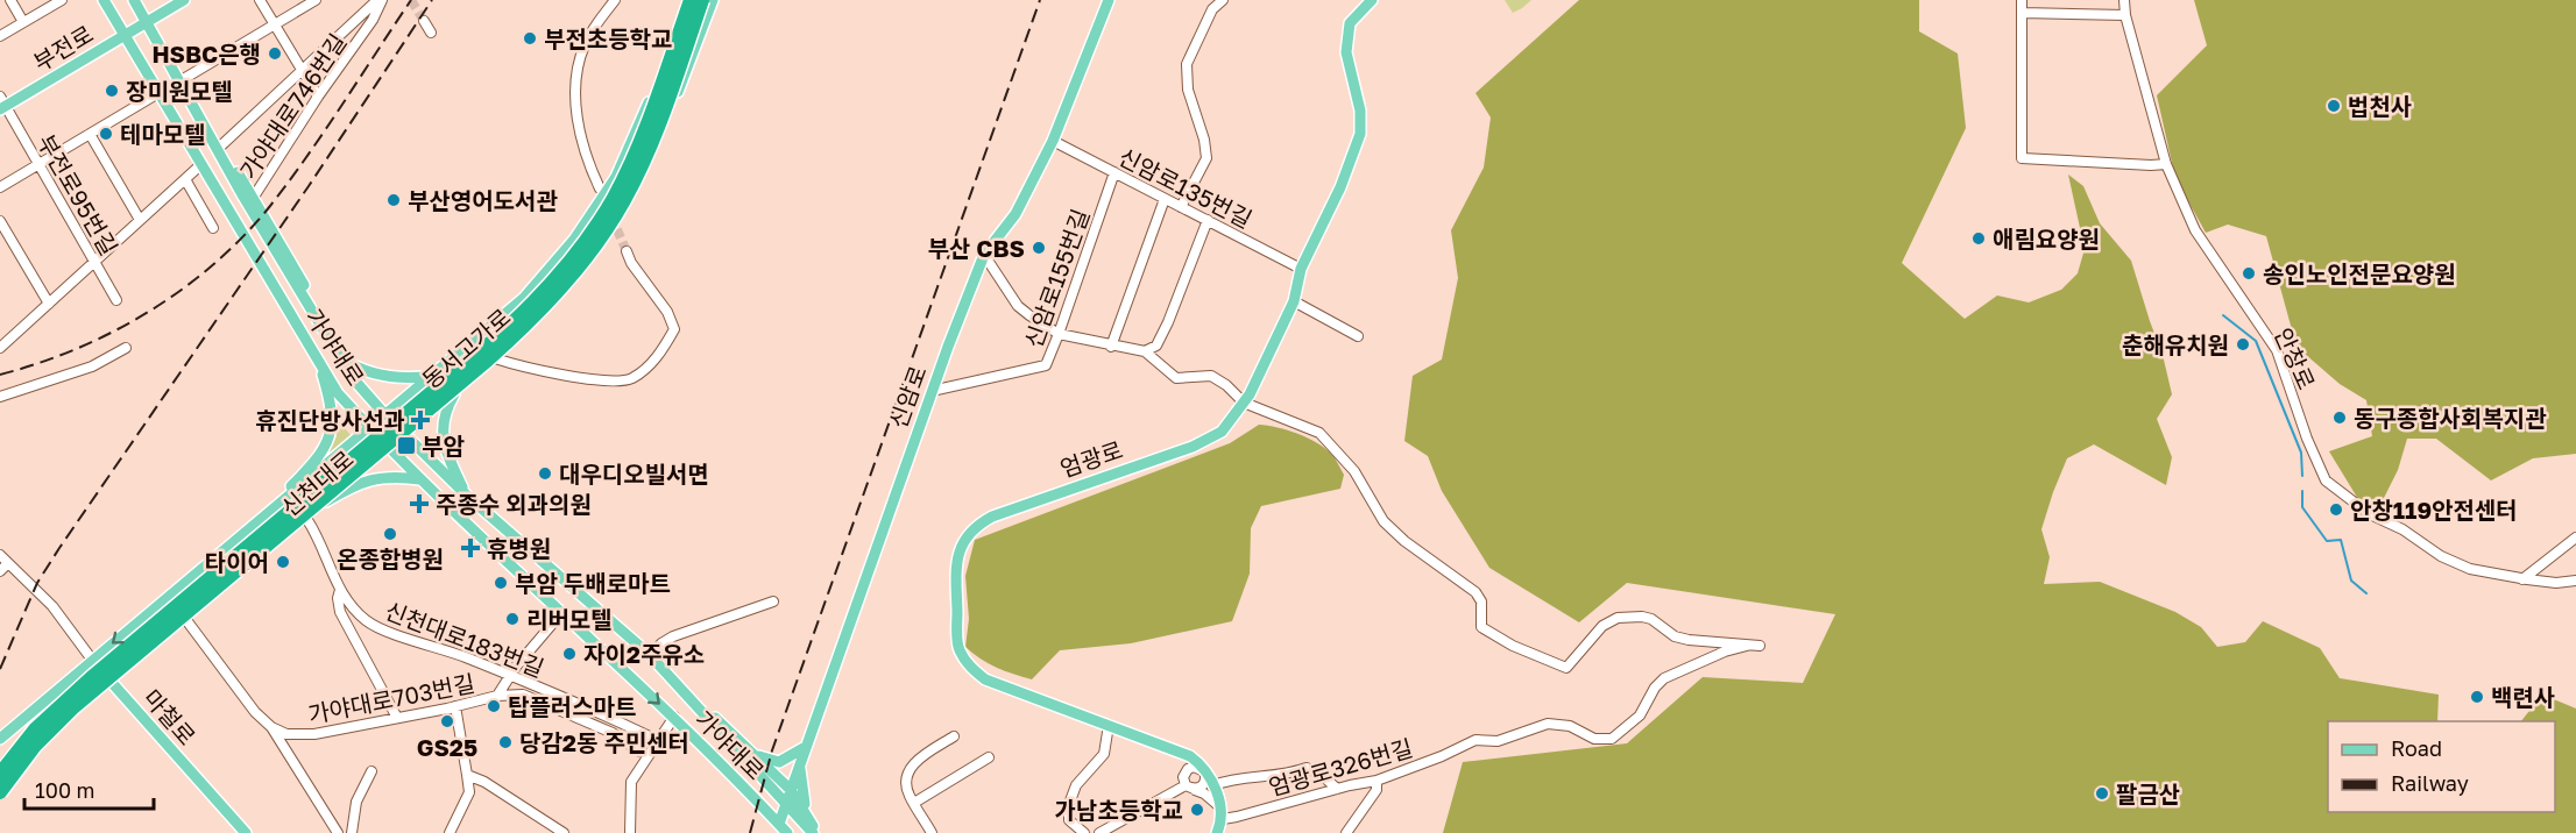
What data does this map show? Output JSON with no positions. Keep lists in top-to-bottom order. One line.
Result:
{"streets":{"highway":["동서고가로"],"main road":["부전로","가야대로","신암로","엄광로","신천대로","마철로"],"street":["가야대로746번길","신암로135번길","부전로95번길","신암로155번길","안창로","신천대로183번길","가야대로703번길","엄광로326번길"]},"crossings":[["부전로","부전로95번길"],["부전로","가야대로"],["신암로135번길","신암로155번길"],["신암로135번길","신암로"],["신암로135번길","엄광로"],["신암로155번길","신암로"],["가야대로","신암로"],["가야대로","신천대로"],["가야대로","가야대로703번길"],["동서고가로","신천대로"],["엄광로","엄광로326번길"],["신천대로","신천대로183번길"],["신천대로","마철로"],["신천대로183번길","가야대로703번길"]],"places":{"other":["부전초등학교","HSBC은행","장미원모텔","법천사","테마모텔","부산영어도서관","애림요양원","부산 CBS","송인노인전문요양원","춘해유치원","동구종합사회복지관","대우디오빌서면","안창119안전센터","온종합병원","타이어","부암 두배로마트","리버모텔","자이2주유소","백련사","탑플러스마트","GS25","당감2동 주민센터","팔금산","가남초등학교"],"health":["휴진단방사선과","주종수 외과의원","휴병원"],"transit":["부암"]},"legend":["Road","Railway"],"scale_bar":"100 m"}
